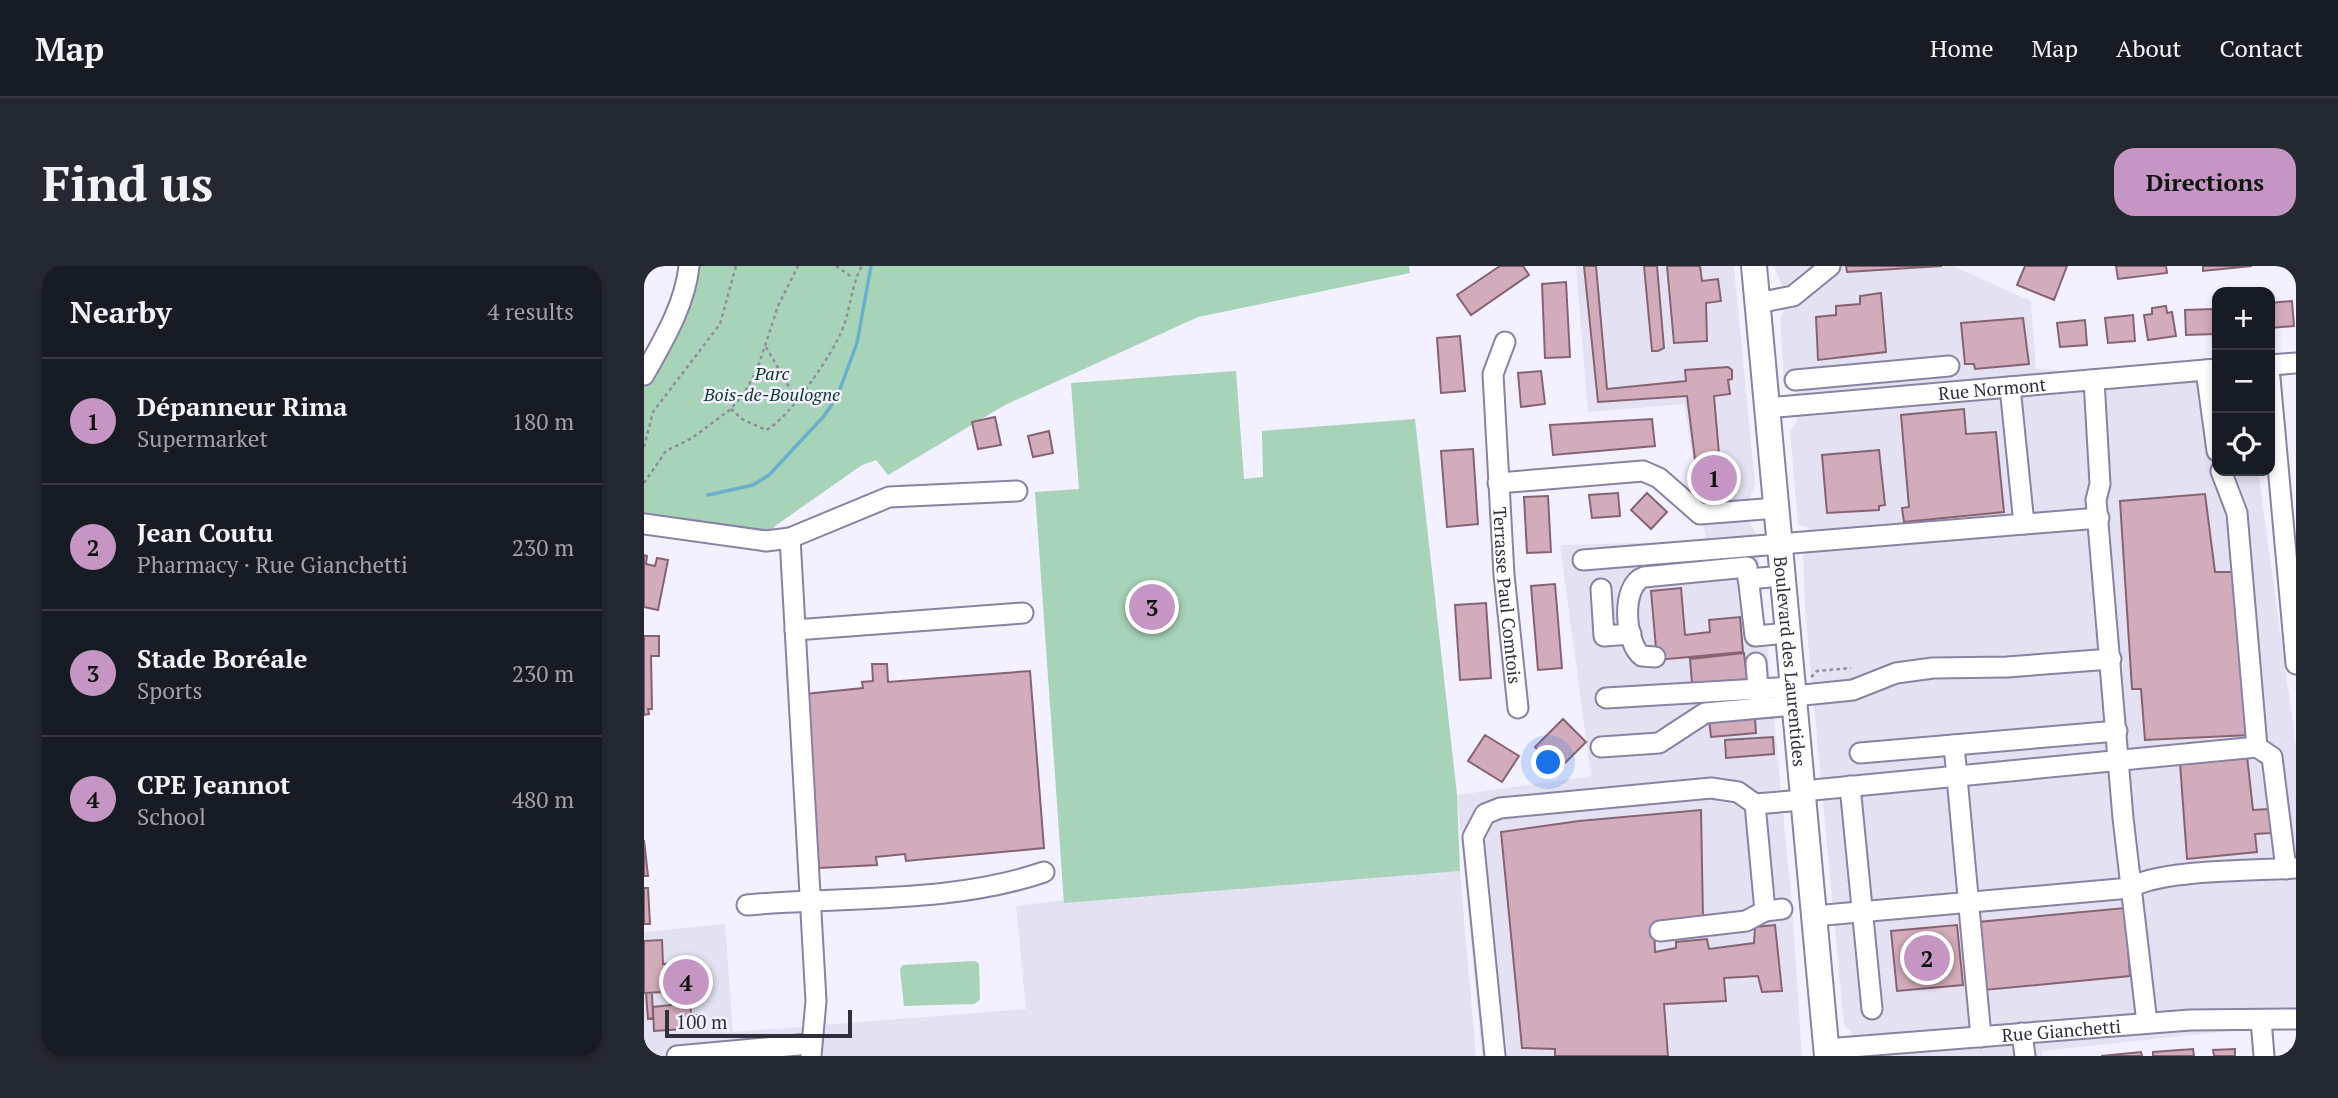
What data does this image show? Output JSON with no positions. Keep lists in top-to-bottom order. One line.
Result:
{"streets":{"main road":["Boulevard des Laurentides"],"street":["Rue Normont","Terrasse Paul Comtois","Rue Gianchetti"]},"crossings":[["Rue Normont","Boulevard des Laurentides"],["Terrasse Paul Comtois","Boulevard des Laurentides"],["Boulevard des Laurentides","Rue Gianchetti"]],"parks":["Parc Bois-de-Boulogne"],"scale_bar":"100 m","page":{"header":"Map","nav":["Home","Map","About","Contact"],"buttons":"Directions","title":"Find us","heading":["Nearby","4 results"],"map_buttons":["+","−"],"list":[{"mark":"1","name":"Dépanneur Rima","note":"Supermarket","value":"180 m"},{"mark":"2","name":"Jean Coutu","note":"Pharmacy · Rue Gianchetti","value":"230 m"},{"mark":"3","name":"Stade Boréale","note":"Sports","value":"230 m"},{"mark":"4","name":"CPE Jeannot","note":"School","value":"480 m"}],"pins":["1","3","2","4"],"scale":"100 m"}}
